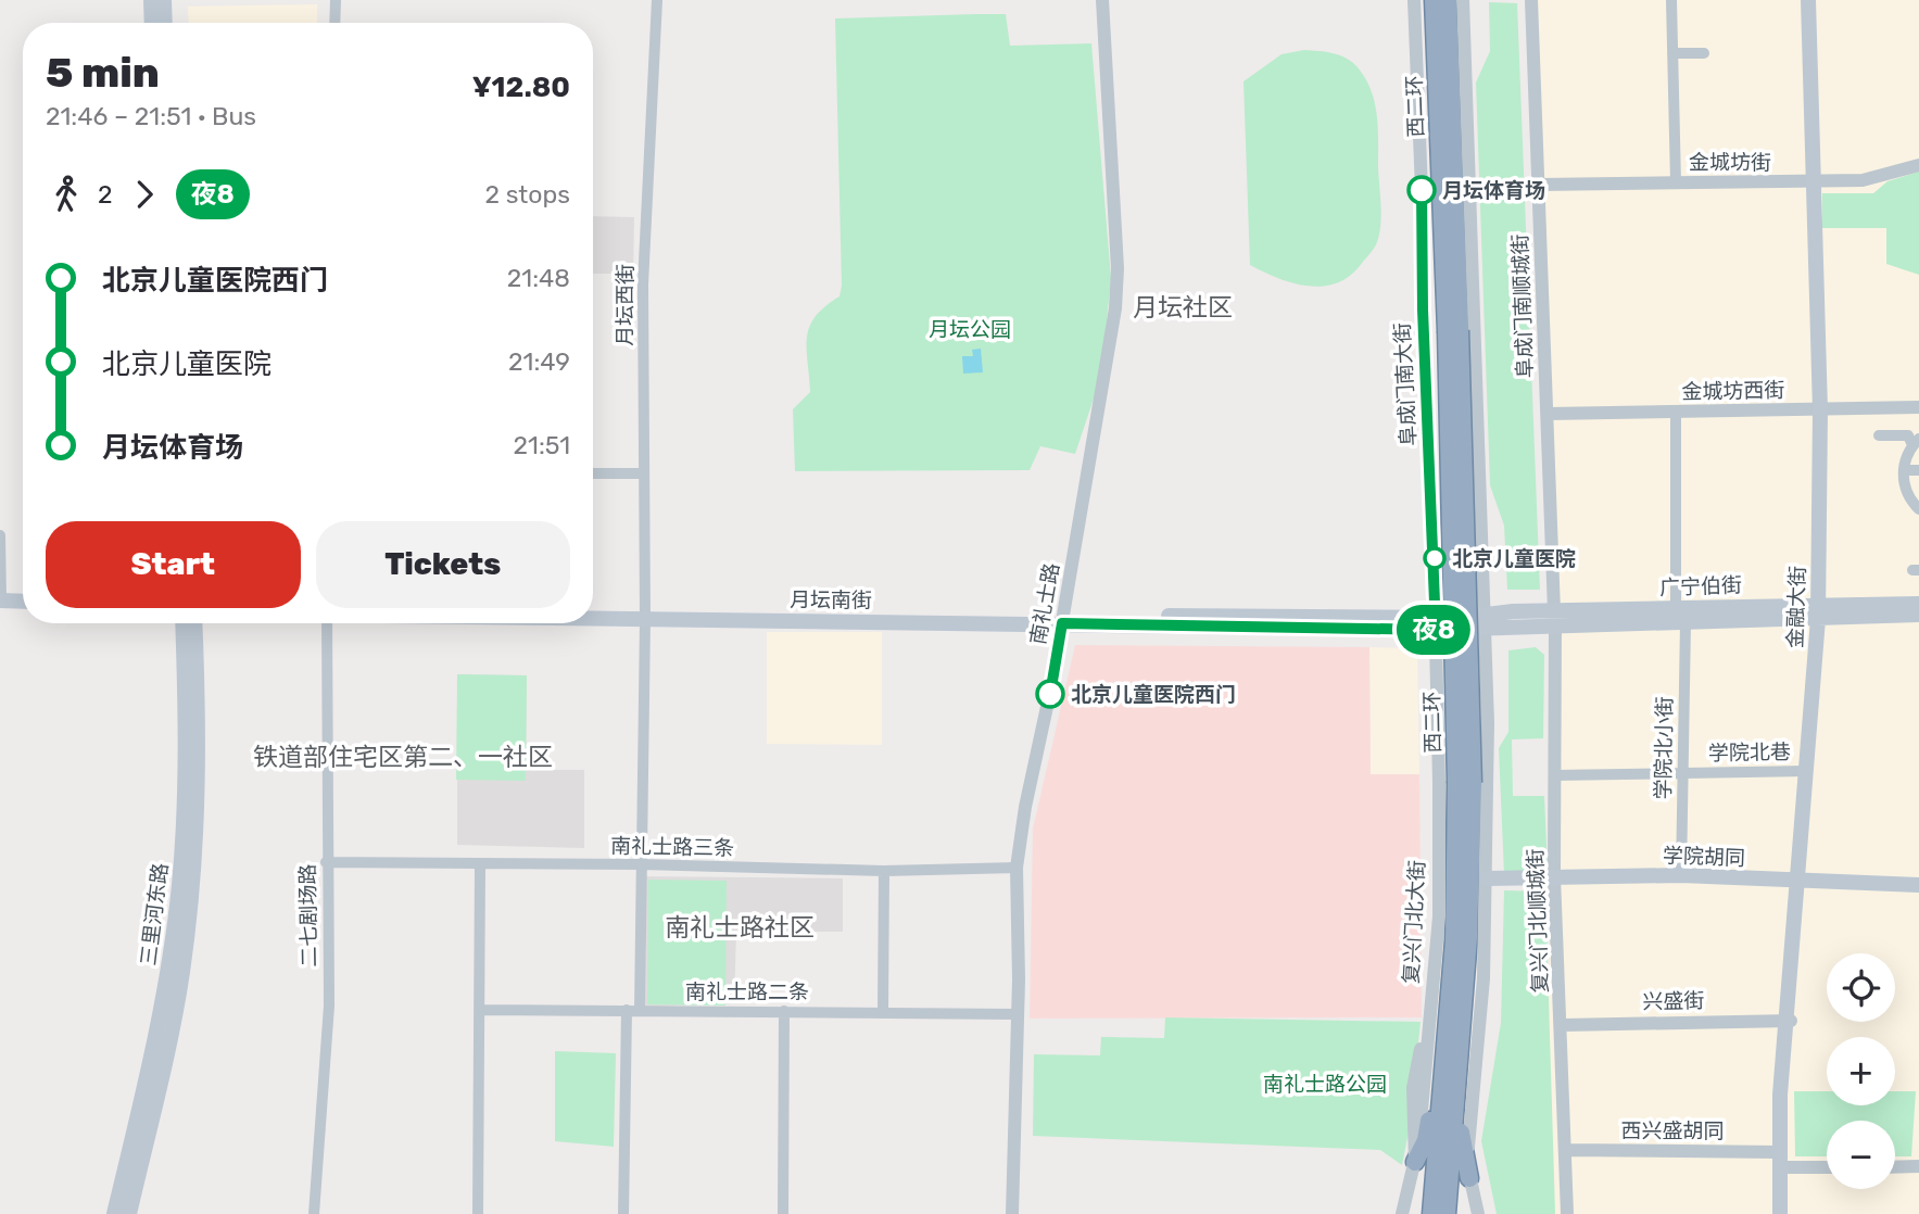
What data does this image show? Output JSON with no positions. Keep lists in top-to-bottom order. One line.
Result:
{"streets":{"highway":["西二环"],"main road":["广宁伯街","月坛南街","金融大街","学院胡同","三里河东路"],"street":["金城坊街","月坛西街","阜成门南顺城街","阜成门南大街","金城坊西街","南礼士路","学院北小街","学院北巷","南礼士路三条","二七剧场路","复兴门北顺城街","复兴门北大街","南礼士路二条","兴盛街","西兴盛胡同"]},"crossings":[["金城坊街","阜成门南顺城街"],["金城坊街","金融大街"],["月坛西街","月坛南街"],["月坛西街","南礼士路三条"],["月坛西街","南礼士路二条"],["阜成门南顺城街","金城坊西街"],["阜成门南顺城街","广宁伯街"],["阜成门南顺城街","复兴门北顺城街"],["阜成门南大街","月坛南街"],["阜成门南大街","复兴门北大街"],["金城坊西街","金融大街"],["广宁伯街","月坛南街"],["广宁伯街","金融大街"],["广宁伯街","学院北小街"],["广宁伯街","复兴门北顺城街"],["月坛南街","南礼士路"],["月坛南街","复兴门北大街"],["南礼士路","南礼士路三条"],["南礼士路","南礼士路二条"],["金融大街","学院北巷"],["金融大街","学院胡同"],["金融大街","兴盛街"],["金融大街","西兴盛胡同"],["学院北小街","学院北巷"],["学院北小街","学院胡同"],["学院北巷","复兴门北顺城街"],["南礼士路三条","二七剧场路"],["学院胡同","复兴门北顺城街"],["复兴门北顺城街","兴盛街"],["复兴门北顺城街","西兴盛胡同"]],"districts":["月坛社区","铁道部住宅区第二、一社区","南礼士路社区"],"parks":["月坛公园","南礼士路公园"],"places":["月坛体育场","北京儿童医院","北京儿童医院西门"],"lines":["bus line 夜8"],"page":{"on_map":"夜8","heading":["5 min","21:46 – 21:51 · Bus","¥12.80"],"legs":["2","夜8","2 stops"],"list":[{"name":"北京儿童医院西门","value":"21:48"},{"name":"北京儿童医院","value":"21:49"},{"name":"月坛体育场","value":"21:51"}],"buttons":["Start","Tickets"],"map_buttons":["+","−"]}}
